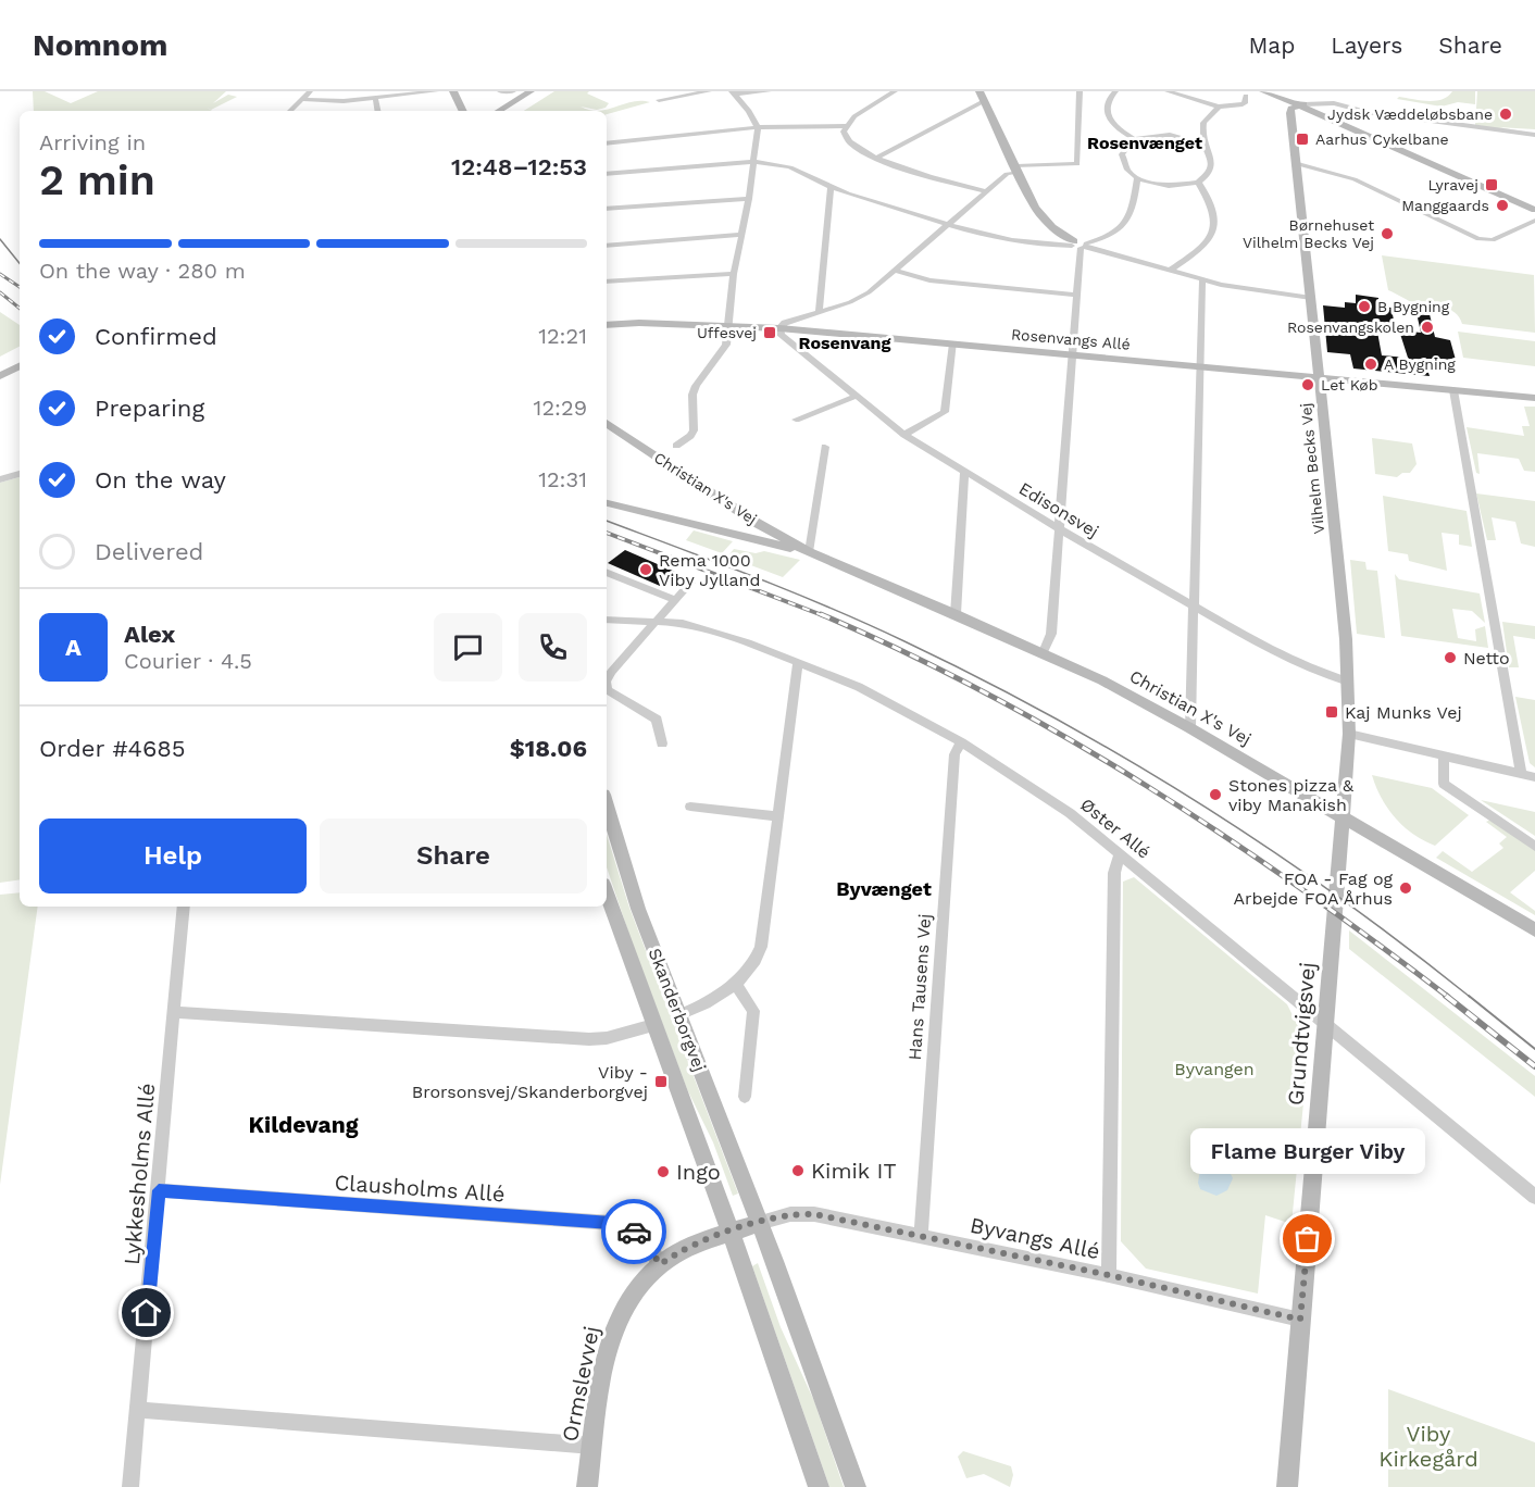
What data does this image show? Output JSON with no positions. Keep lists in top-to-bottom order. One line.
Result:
{"streets":{"street":["Rosenvangs Allé","Vilhelm Becks Vej","Christian X's Vej","Edisonsvej","Øster Allé","Hans Tausens Vej","Skanderborgvej","Grundtvigsvej","Lykkesholms Allé","Clausholms Allé","Byvangs Allé","Ormslevvej"]},"crossings":[["Rosenvangs Allé","Vilhelm Becks Vej"],["Rosenvangs Allé","Edisonsvej"],["Vilhelm Becks Vej","Christian X's Vej"],["Vilhelm Becks Vej","Edisonsvej"],["Vilhelm Becks Vej","Grundtvigsvej"],["Christian X's Vej","Grundtvigsvej"],["Øster Allé","Hans Tausens Vej"],["Øster Allé","Grundtvigsvej"],["Hans Tausens Vej","Byvangs Allé"],["Skanderborgvej","Byvangs Allé"],["Skanderborgvej","Ormslevvej"],["Grundtvigsvej","Byvangs Allé"],["Lykkesholms Allé","Clausholms Allé"],["Clausholms Allé","Ormslevvej"]],"districts":["Rosenvænget","Rosenvang","Byvænget","Kildevang"],"parks":["Byvangen","Viby Kirkegård"],"places":{"other":["Jydsk Væddeløbsbane","Manggaards","Børnehuset Vilhelm Becks Vej","B Bygning","Rosenvangskolen","A Bygning","Let Køb","Rema 1000 Viby Jylland","Netto","Stones pizza & viby Manakish","FOA - Fag og Arbejde FOA Århus","Kimik IT","Ingo","Flame Burger Viby"],"transit":["Aarhus Cykelbane","Lyravej","Uffesvej","Kaj Munks Vej","Viby - Brorsonsvej/Skanderborgvej"]},"page":{"header":"Nomnom","nav":["Map","Layers","Share"],"heading":["2 min","Arriving in","12:48–12:53"],"panel":["Alex","Courier · 4.5","Order #4685","$18.06"],"bar":"On the way · 280 m","list":[["Confirmed","12:21"],["Preparing","12:29"],["On the way","12:31"],"Delivered"],"round":"A","buttons":["Help","Share"],"bubble":"Flame Burger Viby"}}
